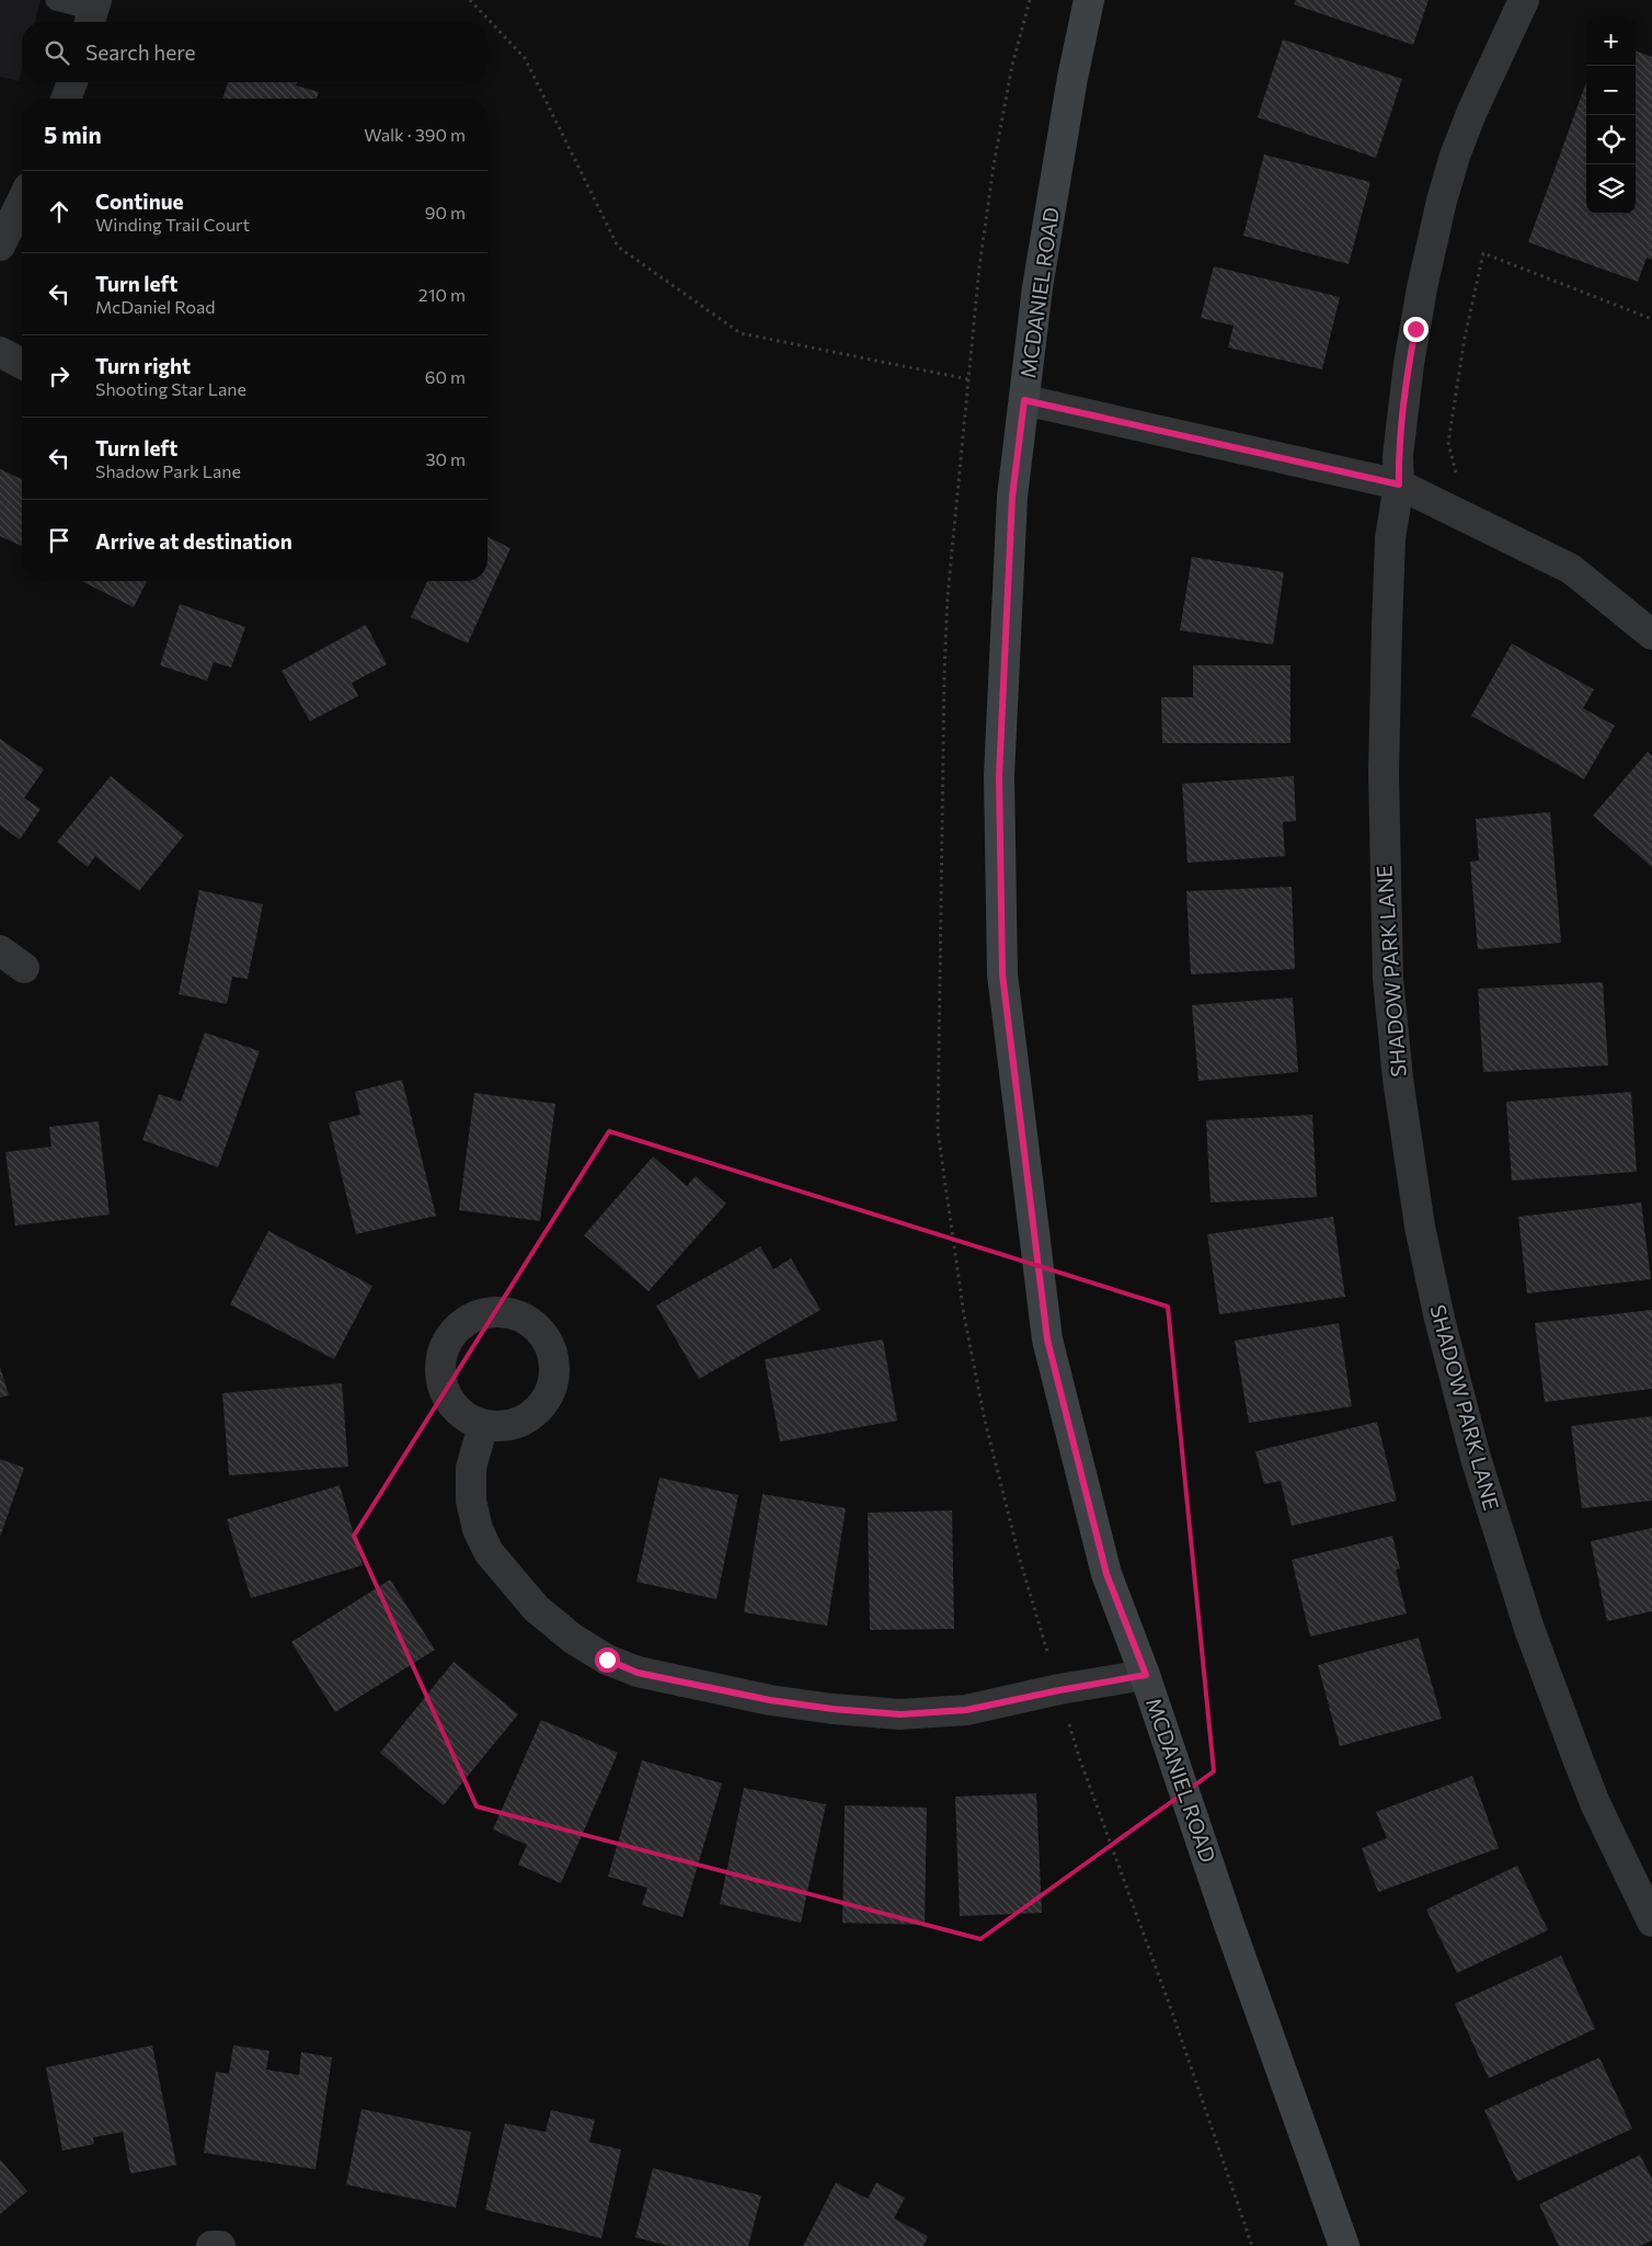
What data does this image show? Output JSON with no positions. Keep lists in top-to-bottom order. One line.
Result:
{"streets":{"main road":["MCDANIEL ROAD"],"street":["SHADOW PARK LANE"]},"page":{"map_buttons":["+","−"],"search":"Search here","heading":["5 min","Walk · 390 m"],"list":[["Continue","Winding Trail Court","90 m"],["Turn left","McDaniel Road","210 m"],["Turn right","Shooting Star Lane","60 m"],["Turn left","Shadow Park Lane","30 m"],"Arrive at destination"]}}
